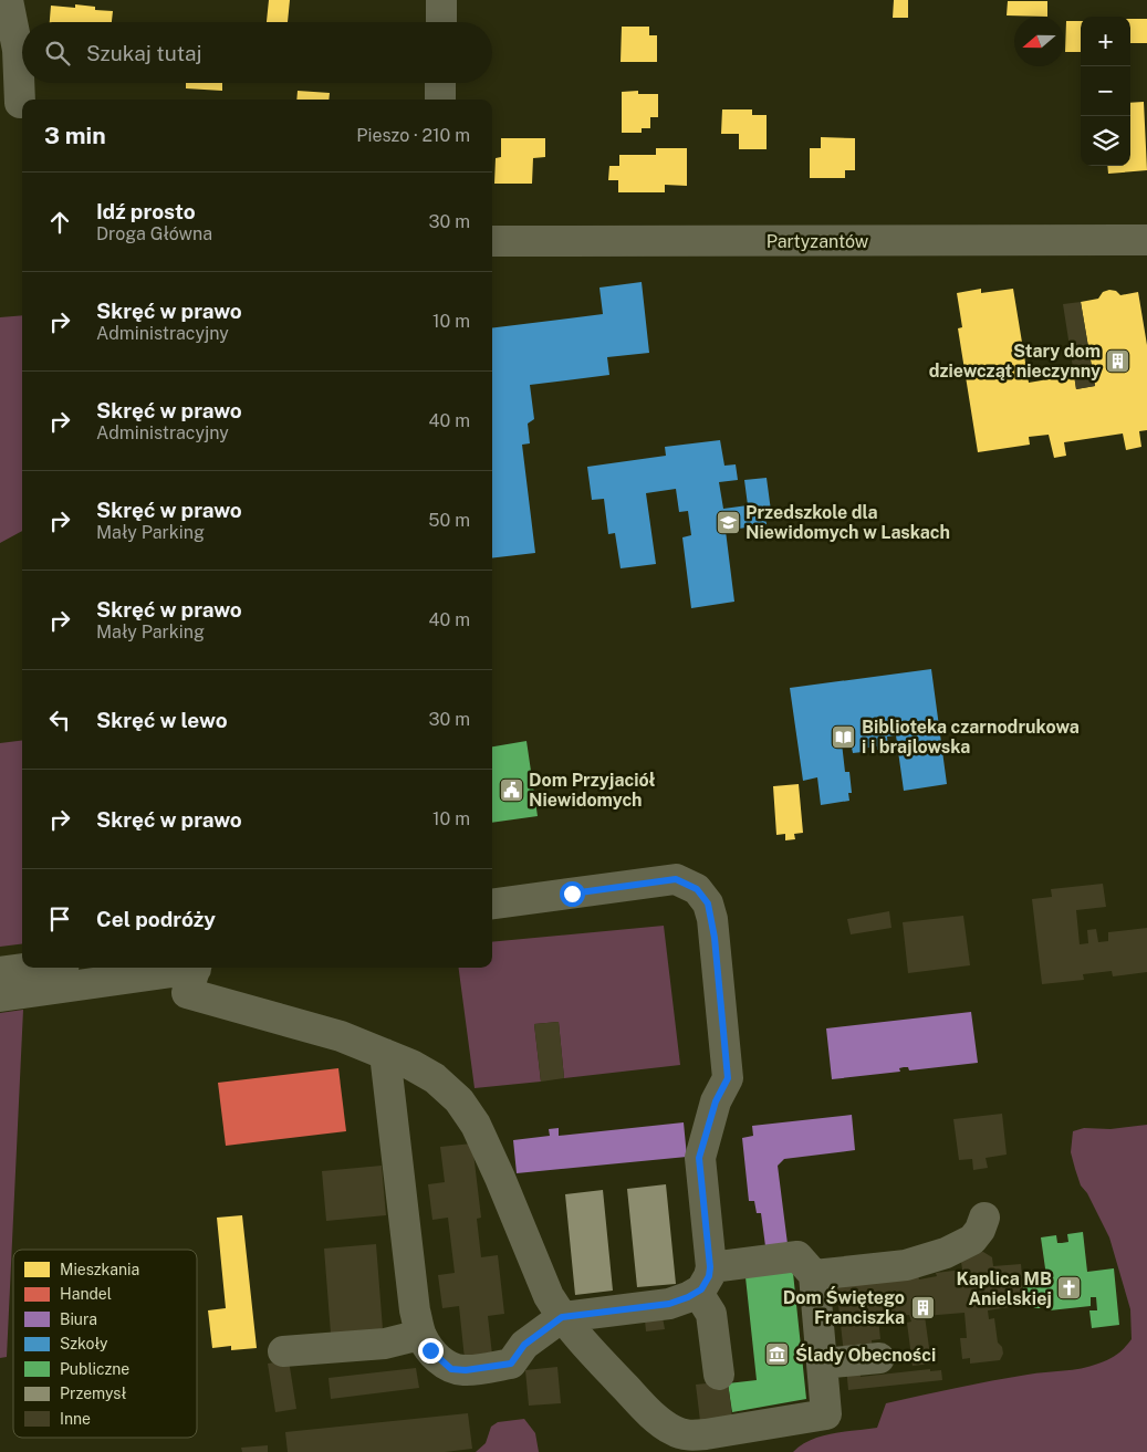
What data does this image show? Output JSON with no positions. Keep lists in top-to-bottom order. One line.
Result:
{"streets":{"street":["Partyzantów"]},"places":{"building":["Stary dom dziewcząt nieczynny","Dom Świętego Franciszka"],"school or university":["Przedszkole dla Niewidomych w Laskach"],"library":["Biblioteka czarnodrukowa i i brajlowska"],"public building":["Dom Przyjaciół Niewidomych"],"church":["Kaplica MB Anielskiej"],"museum":["Ślady Obecności"]},"legend":["Mieszkania","Handel","Biura","Szkoły","Publiczne","Przemysł","Inne"],"north":"left","page":{"map_buttons":["+","−"],"search":"Szukaj tutaj","heading":["3 min","Pieszo · 210 m"],"list":[["Idź prosto","Droga Główna","30 m"],["Skręć w prawo","Administracyjny","10 m"],["Skręć w prawo","Administracyjny","40 m"],["Skręć w prawo","Mały Parking","50 m"],["Skręć w prawo","Mały Parking","40 m"],["Skręć w lewo","30 m"],["Skręć w prawo","10 m"],"Cel podróży"]}}
